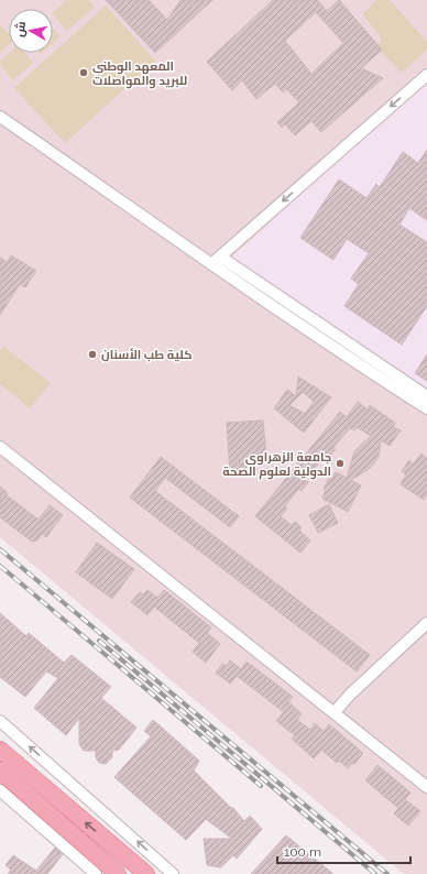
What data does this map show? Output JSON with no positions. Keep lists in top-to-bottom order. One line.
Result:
{"places":["المعهد الوطني للبريد والمواصلات","كلية طب الأسنان","جامعة الزهراوي الدولية لعلوم الصحة"],"scale_bar":"100 m","north":"left"}
